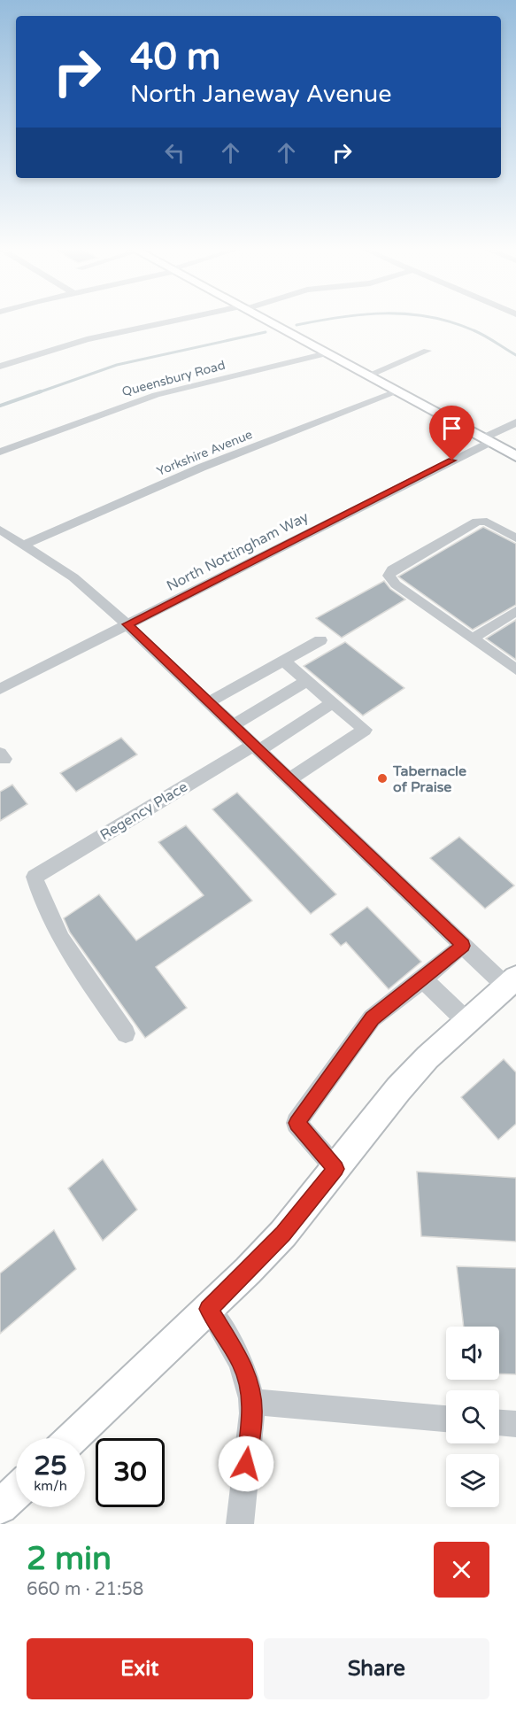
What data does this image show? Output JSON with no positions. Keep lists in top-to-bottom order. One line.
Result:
{"streets":{"street":["Queensbury Road","Yorkshire Avenue","North Nottingham Way","Regency Place"]},"places":["Tabernacle of Praise"],"page":{"turn":["40 m","North Janeway Avenue"],"speed":"25 km/h","limit":"30","heading":["2 min","660 m · 21:58"],"buttons":["Exit","Share"]}}
